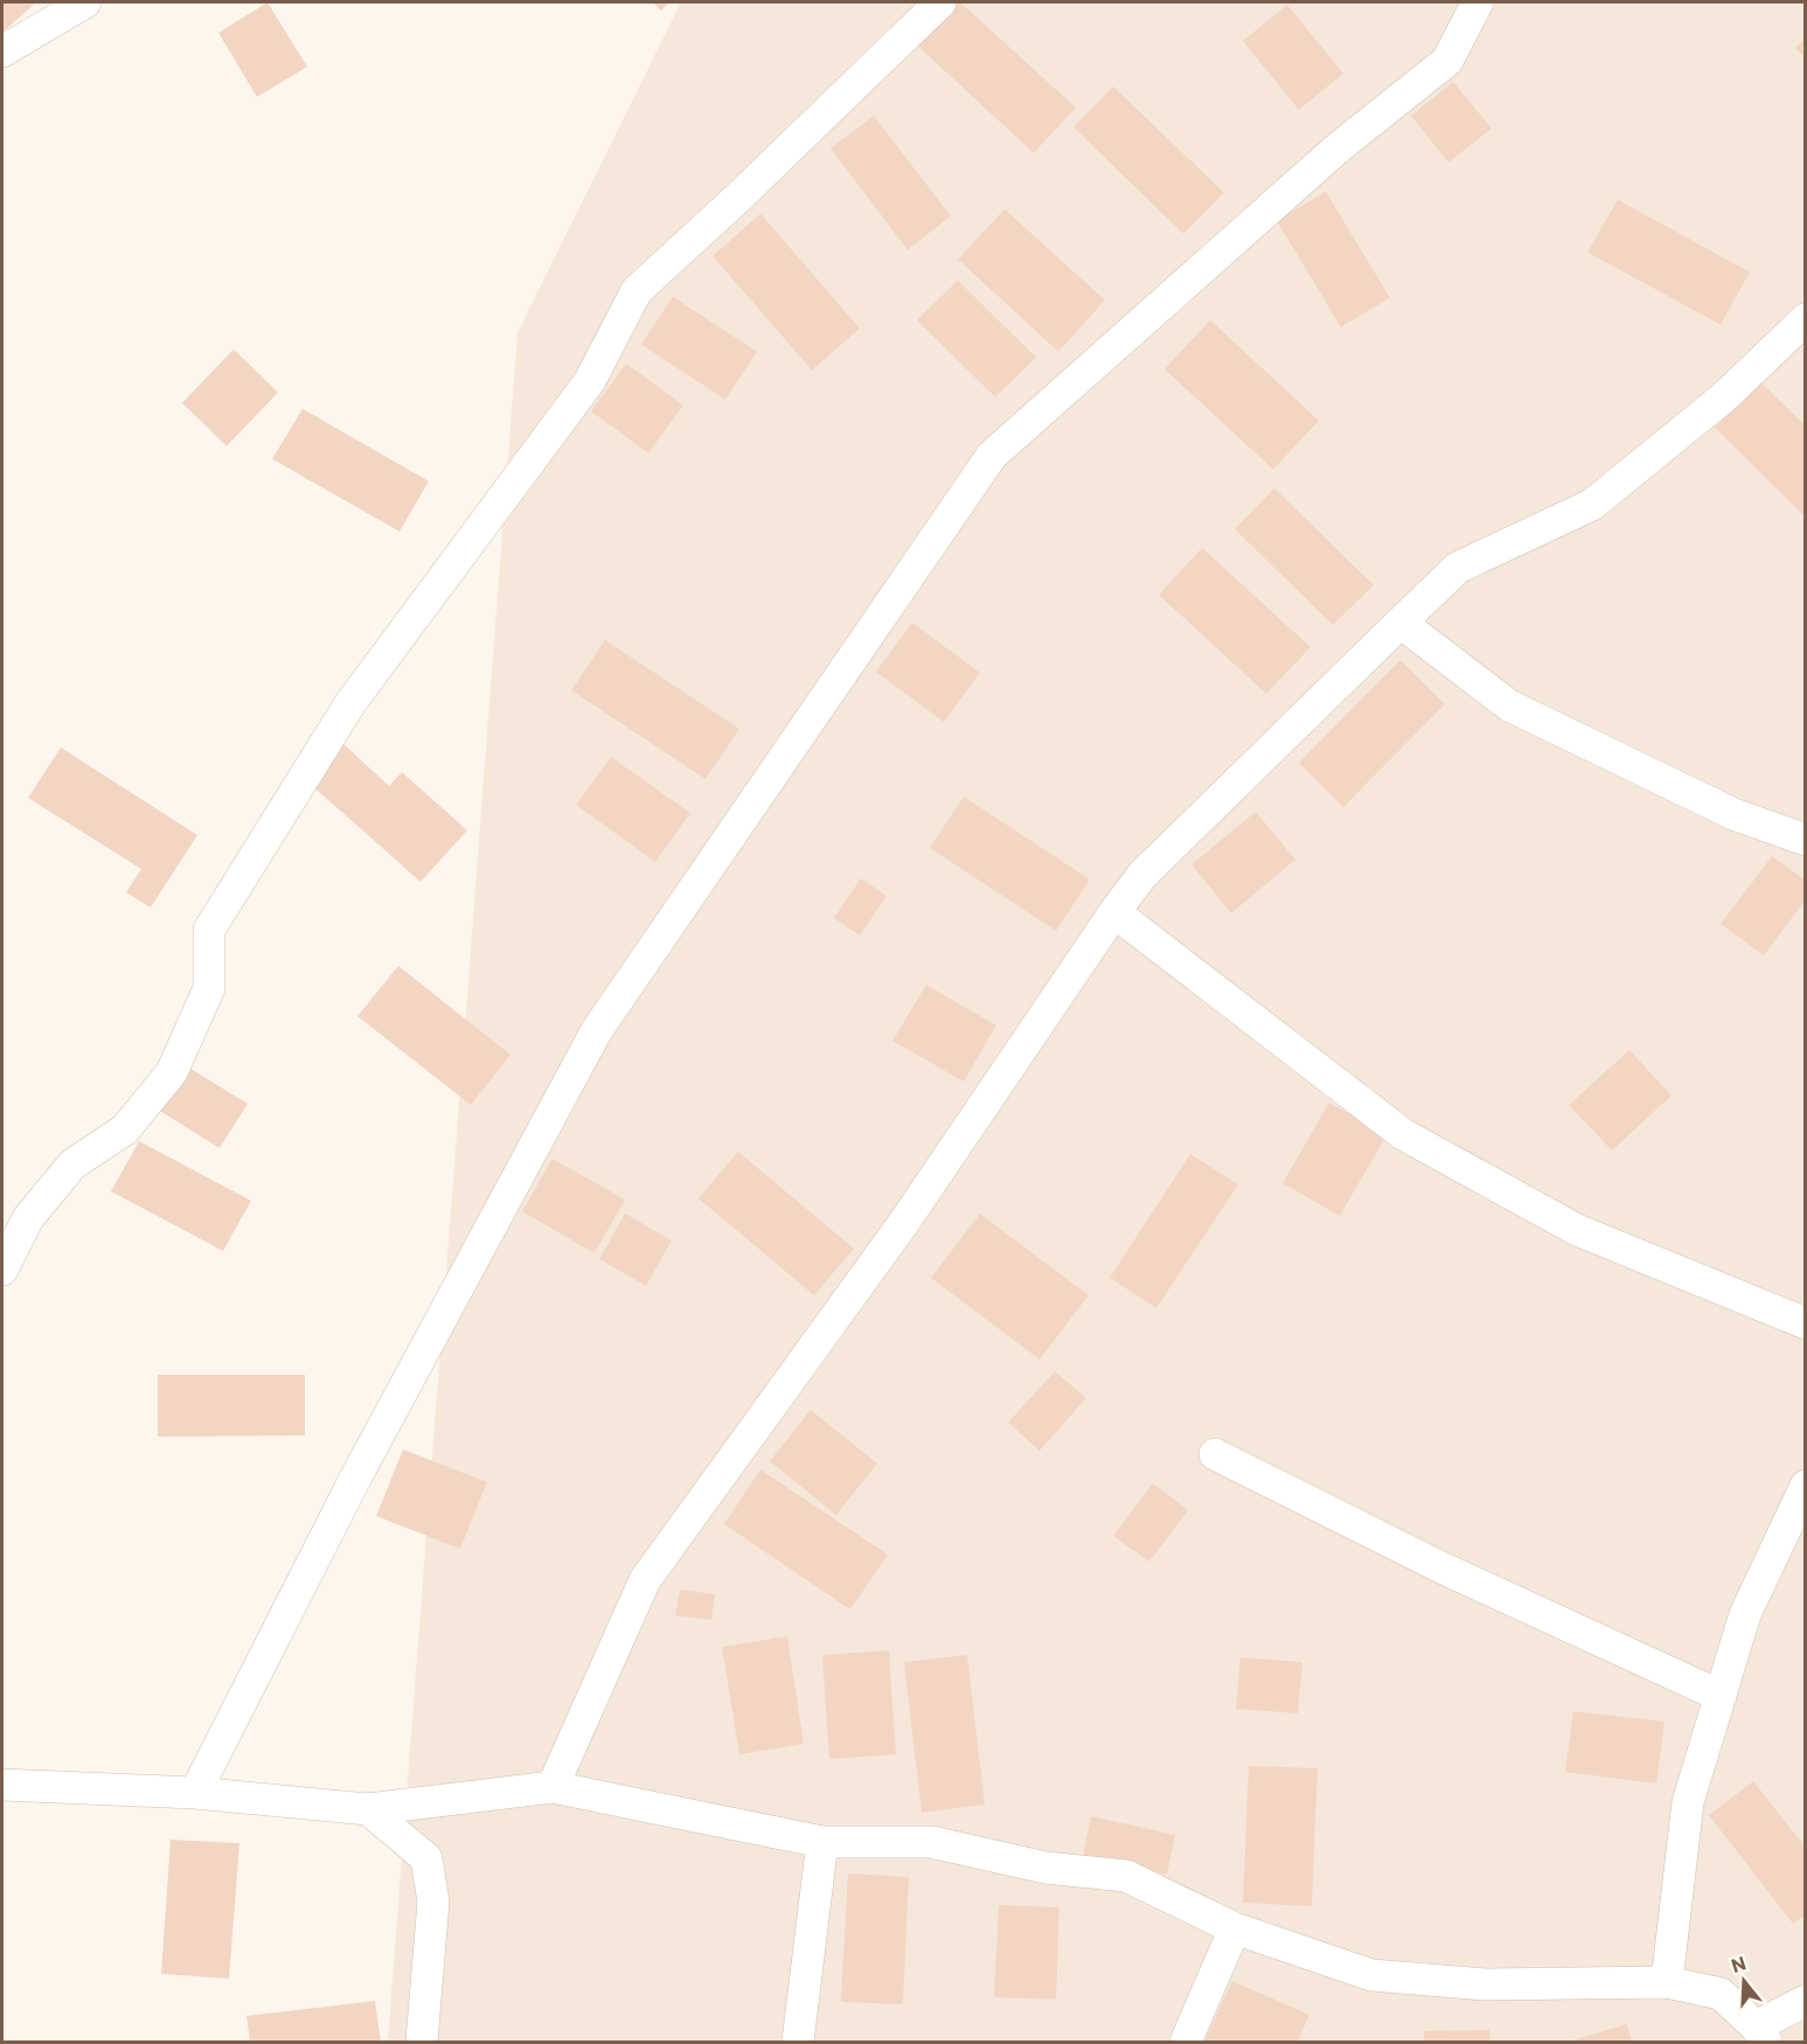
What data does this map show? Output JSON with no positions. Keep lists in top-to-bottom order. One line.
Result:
{"north":"top"}
